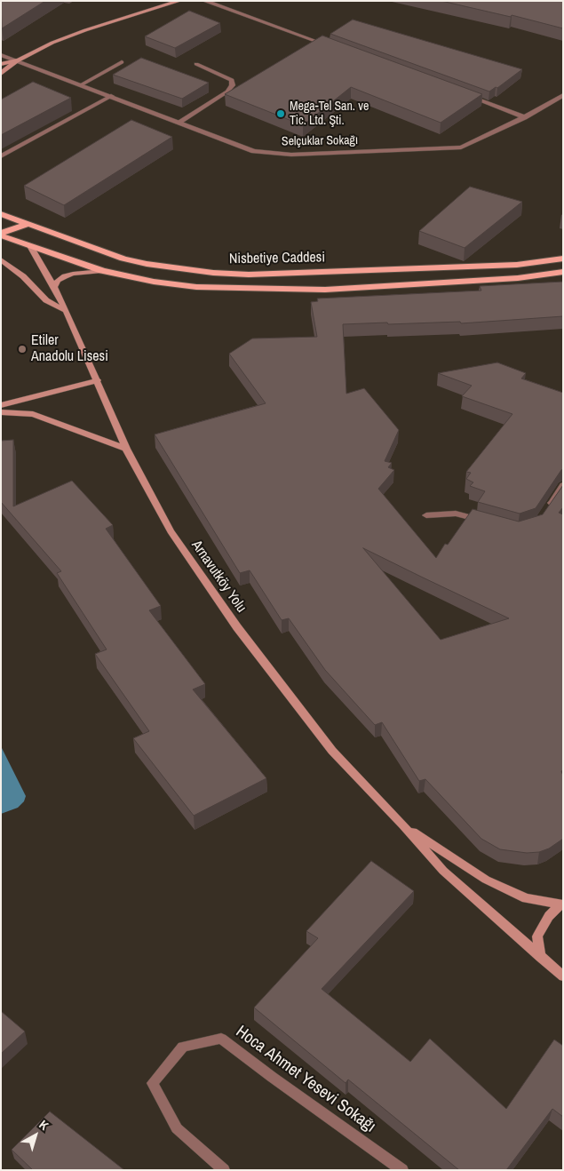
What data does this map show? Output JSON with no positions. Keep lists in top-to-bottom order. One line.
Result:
{"streets":{"main road":["Nisbetiye Caddesi","Arnavutköy Yolu"],"street":["Selçuklar Sokağı","Hoca Ahmet Yesevi Sokağı"]},"crossings":[["Nisbetiye Caddesi","Arnavutköy Yolu"]],"places":["Mega-Tel San. ve Tic. Ltd. Şti.","Etiler Anadolu Lisesi"],"north":"top right"}
